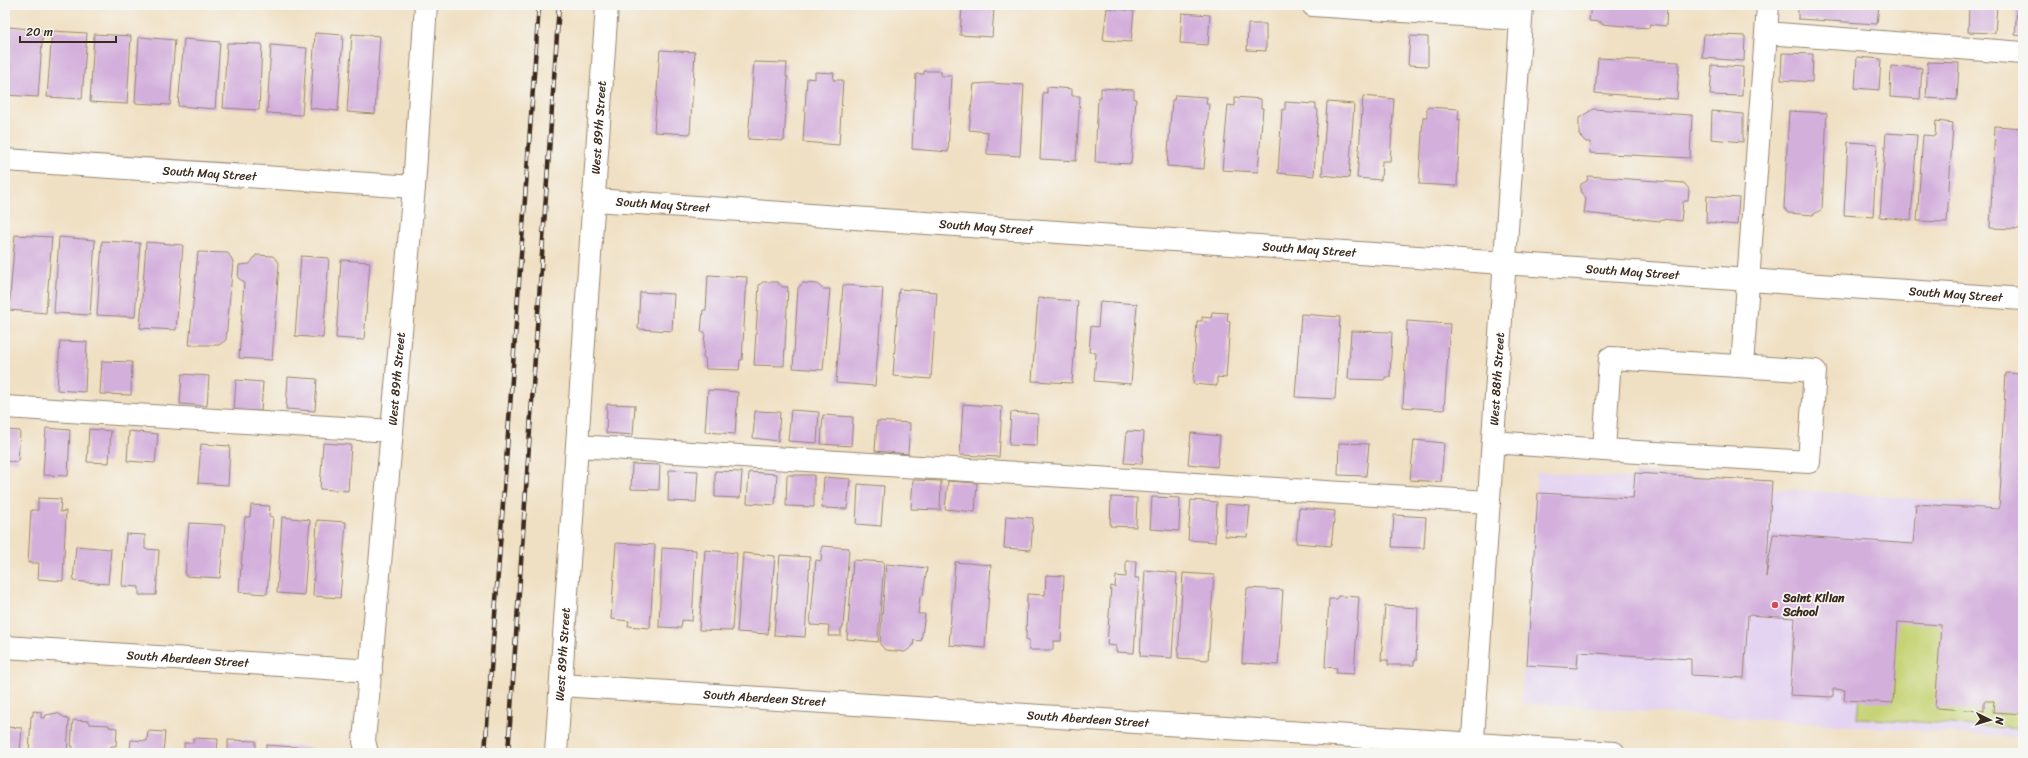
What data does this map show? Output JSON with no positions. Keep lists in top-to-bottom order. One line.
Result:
{"streets":{"street":["West 89th Street","South May Street","West 88th Street","South Aberdeen Street"]},"crossings":[["West 89th Street","South May Street"],["West 89th Street","South Aberdeen Street"],["South May Street","West 88th Street"],["West 88th Street","South Aberdeen Street"]],"places":["Saint Kilian School"],"scale_bar":"20 m","north":"right"}
